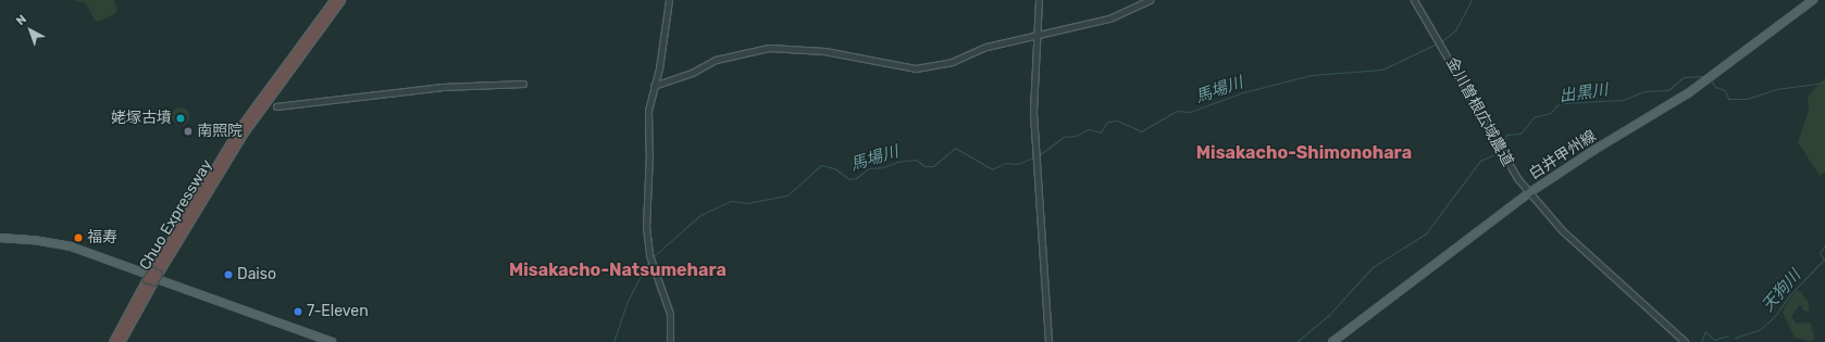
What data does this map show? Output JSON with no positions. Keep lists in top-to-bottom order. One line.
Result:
{"streets":{"highway":["Chuo Expressway"],"main road":["白井甲州線"],"street":["金川曽根広域農道"]},"crossings":[["金川曽根広域農道","白井甲州線"]],"districts":["Misakacho-Shimonohara","Misakacho-Natsumehara"],"water":["馬場川","出黒川","天狗川"],"places":["姥塚古墳","南照院","福寿","Daiso","7-Eleven"],"north":"top left"}
